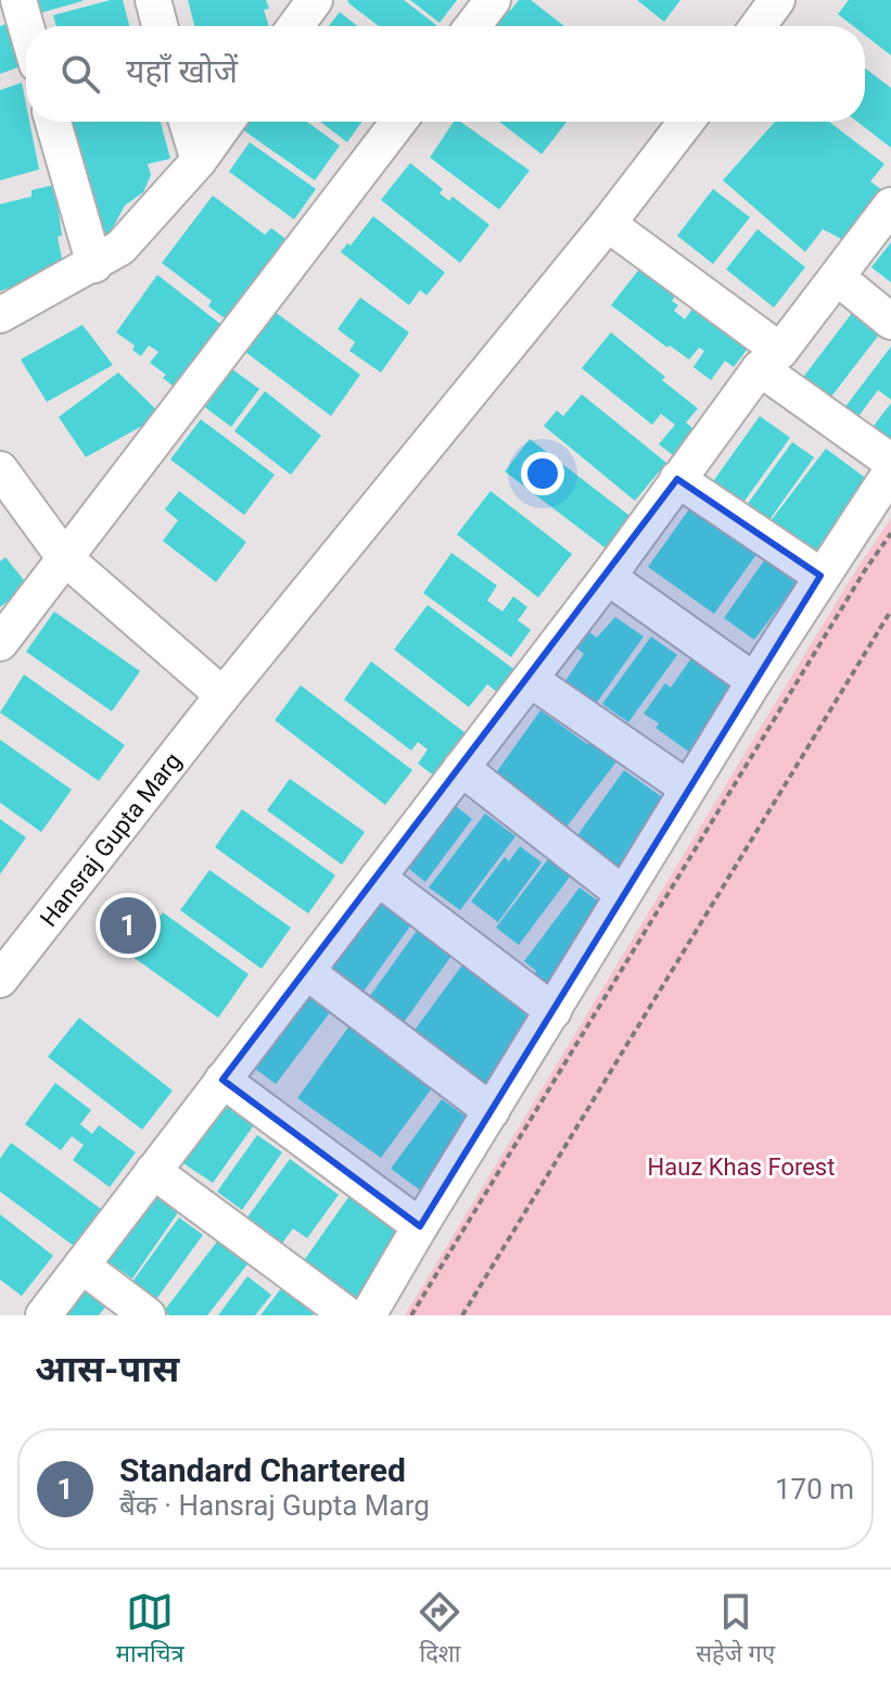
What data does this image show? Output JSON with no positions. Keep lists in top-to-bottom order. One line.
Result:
{"streets":{"street":["Hansraj Gupta Marg"]},"parks":["Hauz Khas Forest"],"page":{"search":"यहाँ खोजें","pins":"1","heading":"आस-पास","list":[{"mark":"1","name":"Standard Chartered","note":"बैंक · Hansraj Gupta Marg","value":"170 m"}],"nav":["मानचित्र","दिशा","सहेजे गए"]}}
